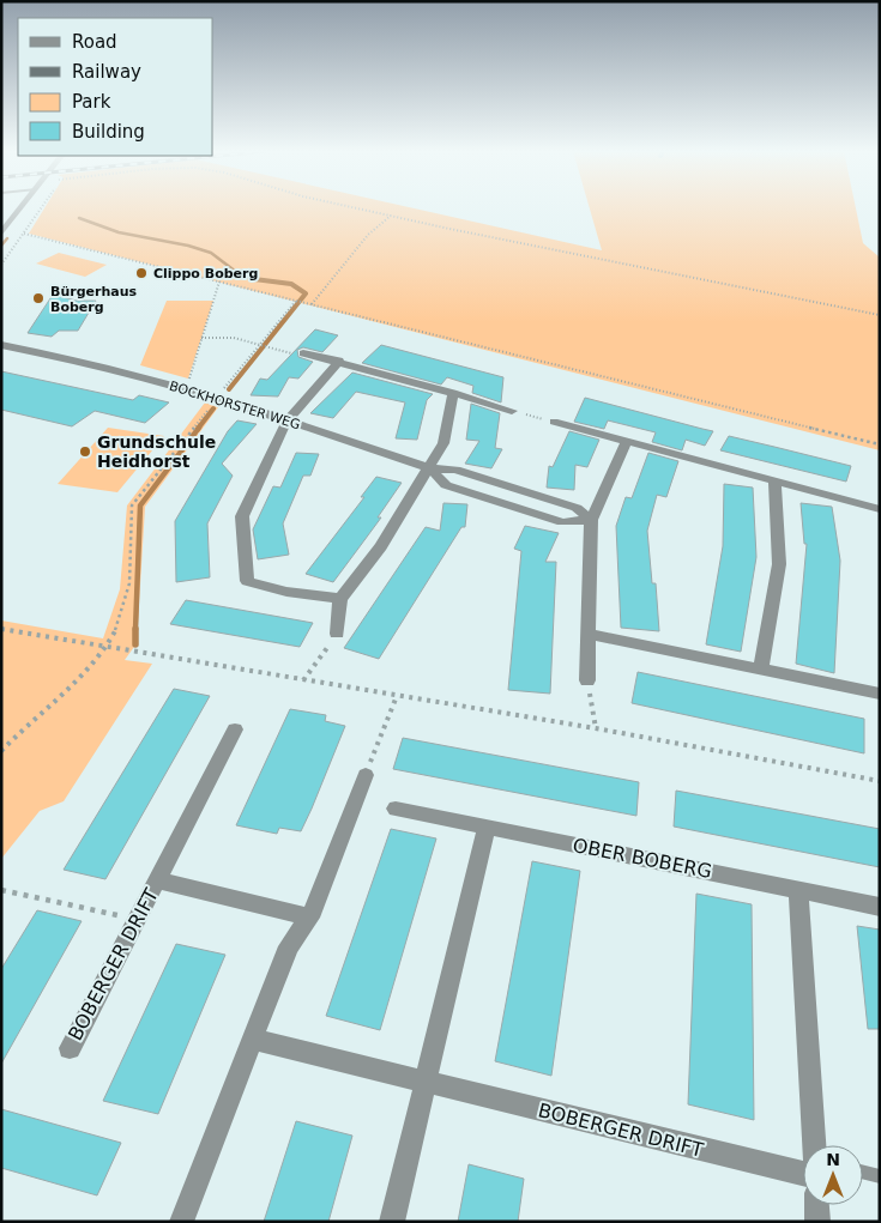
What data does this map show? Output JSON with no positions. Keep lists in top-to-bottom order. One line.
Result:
{"streets":{"street":["BOCKHORSTER WEG","OBER BOBERG","BOBERGER DRIFT"]},"places":["Clippo Boberg","Bürgerhaus Boberg","Grundschule Heidhorst"],"legend":["Road","Railway","Park","Building"],"north":"top"}
